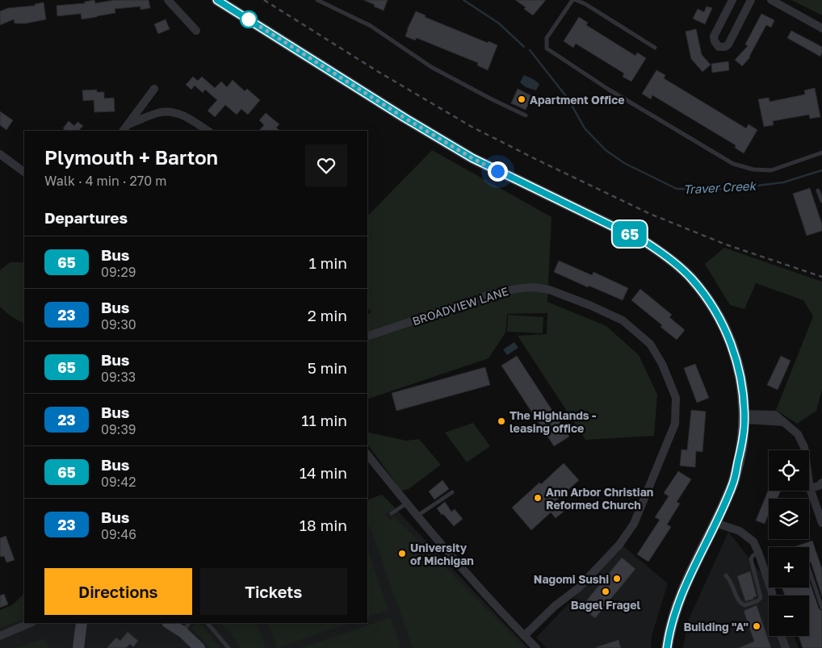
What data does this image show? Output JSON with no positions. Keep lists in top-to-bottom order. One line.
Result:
{"streets":{"street":["BROADVIEW LANE"]},"water":["Traver Creek"],"places":["Apartment Office","The Highlands - leasing office","Ann Arbor Christian Reformed Church","University of Michigan","Nagomi Sushi","Bagel Fragel","Building \"A\""],"lines":["bus line 65"],"page":{"on_map":"65","heading":[["Plymouth + Barton","Walk · 4 min · 270 m"],"Departures"],"list":[{"mark":"65","name":"Bus","note":"09:29","value":"1 min"},{"mark":"23","name":"Bus","note":"09:30","value":"2 min"},{"mark":"65","name":"Bus","note":"09:33","value":"5 min"},{"mark":"23","name":"Bus","note":"09:39","value":"11 min"},{"mark":"65","name":"Bus","note":"09:42","value":"14 min"},{"mark":"23","name":"Bus","note":"09:46","value":"18 min"}],"map_buttons":["+","−"],"buttons":["Directions","Tickets"]}}
